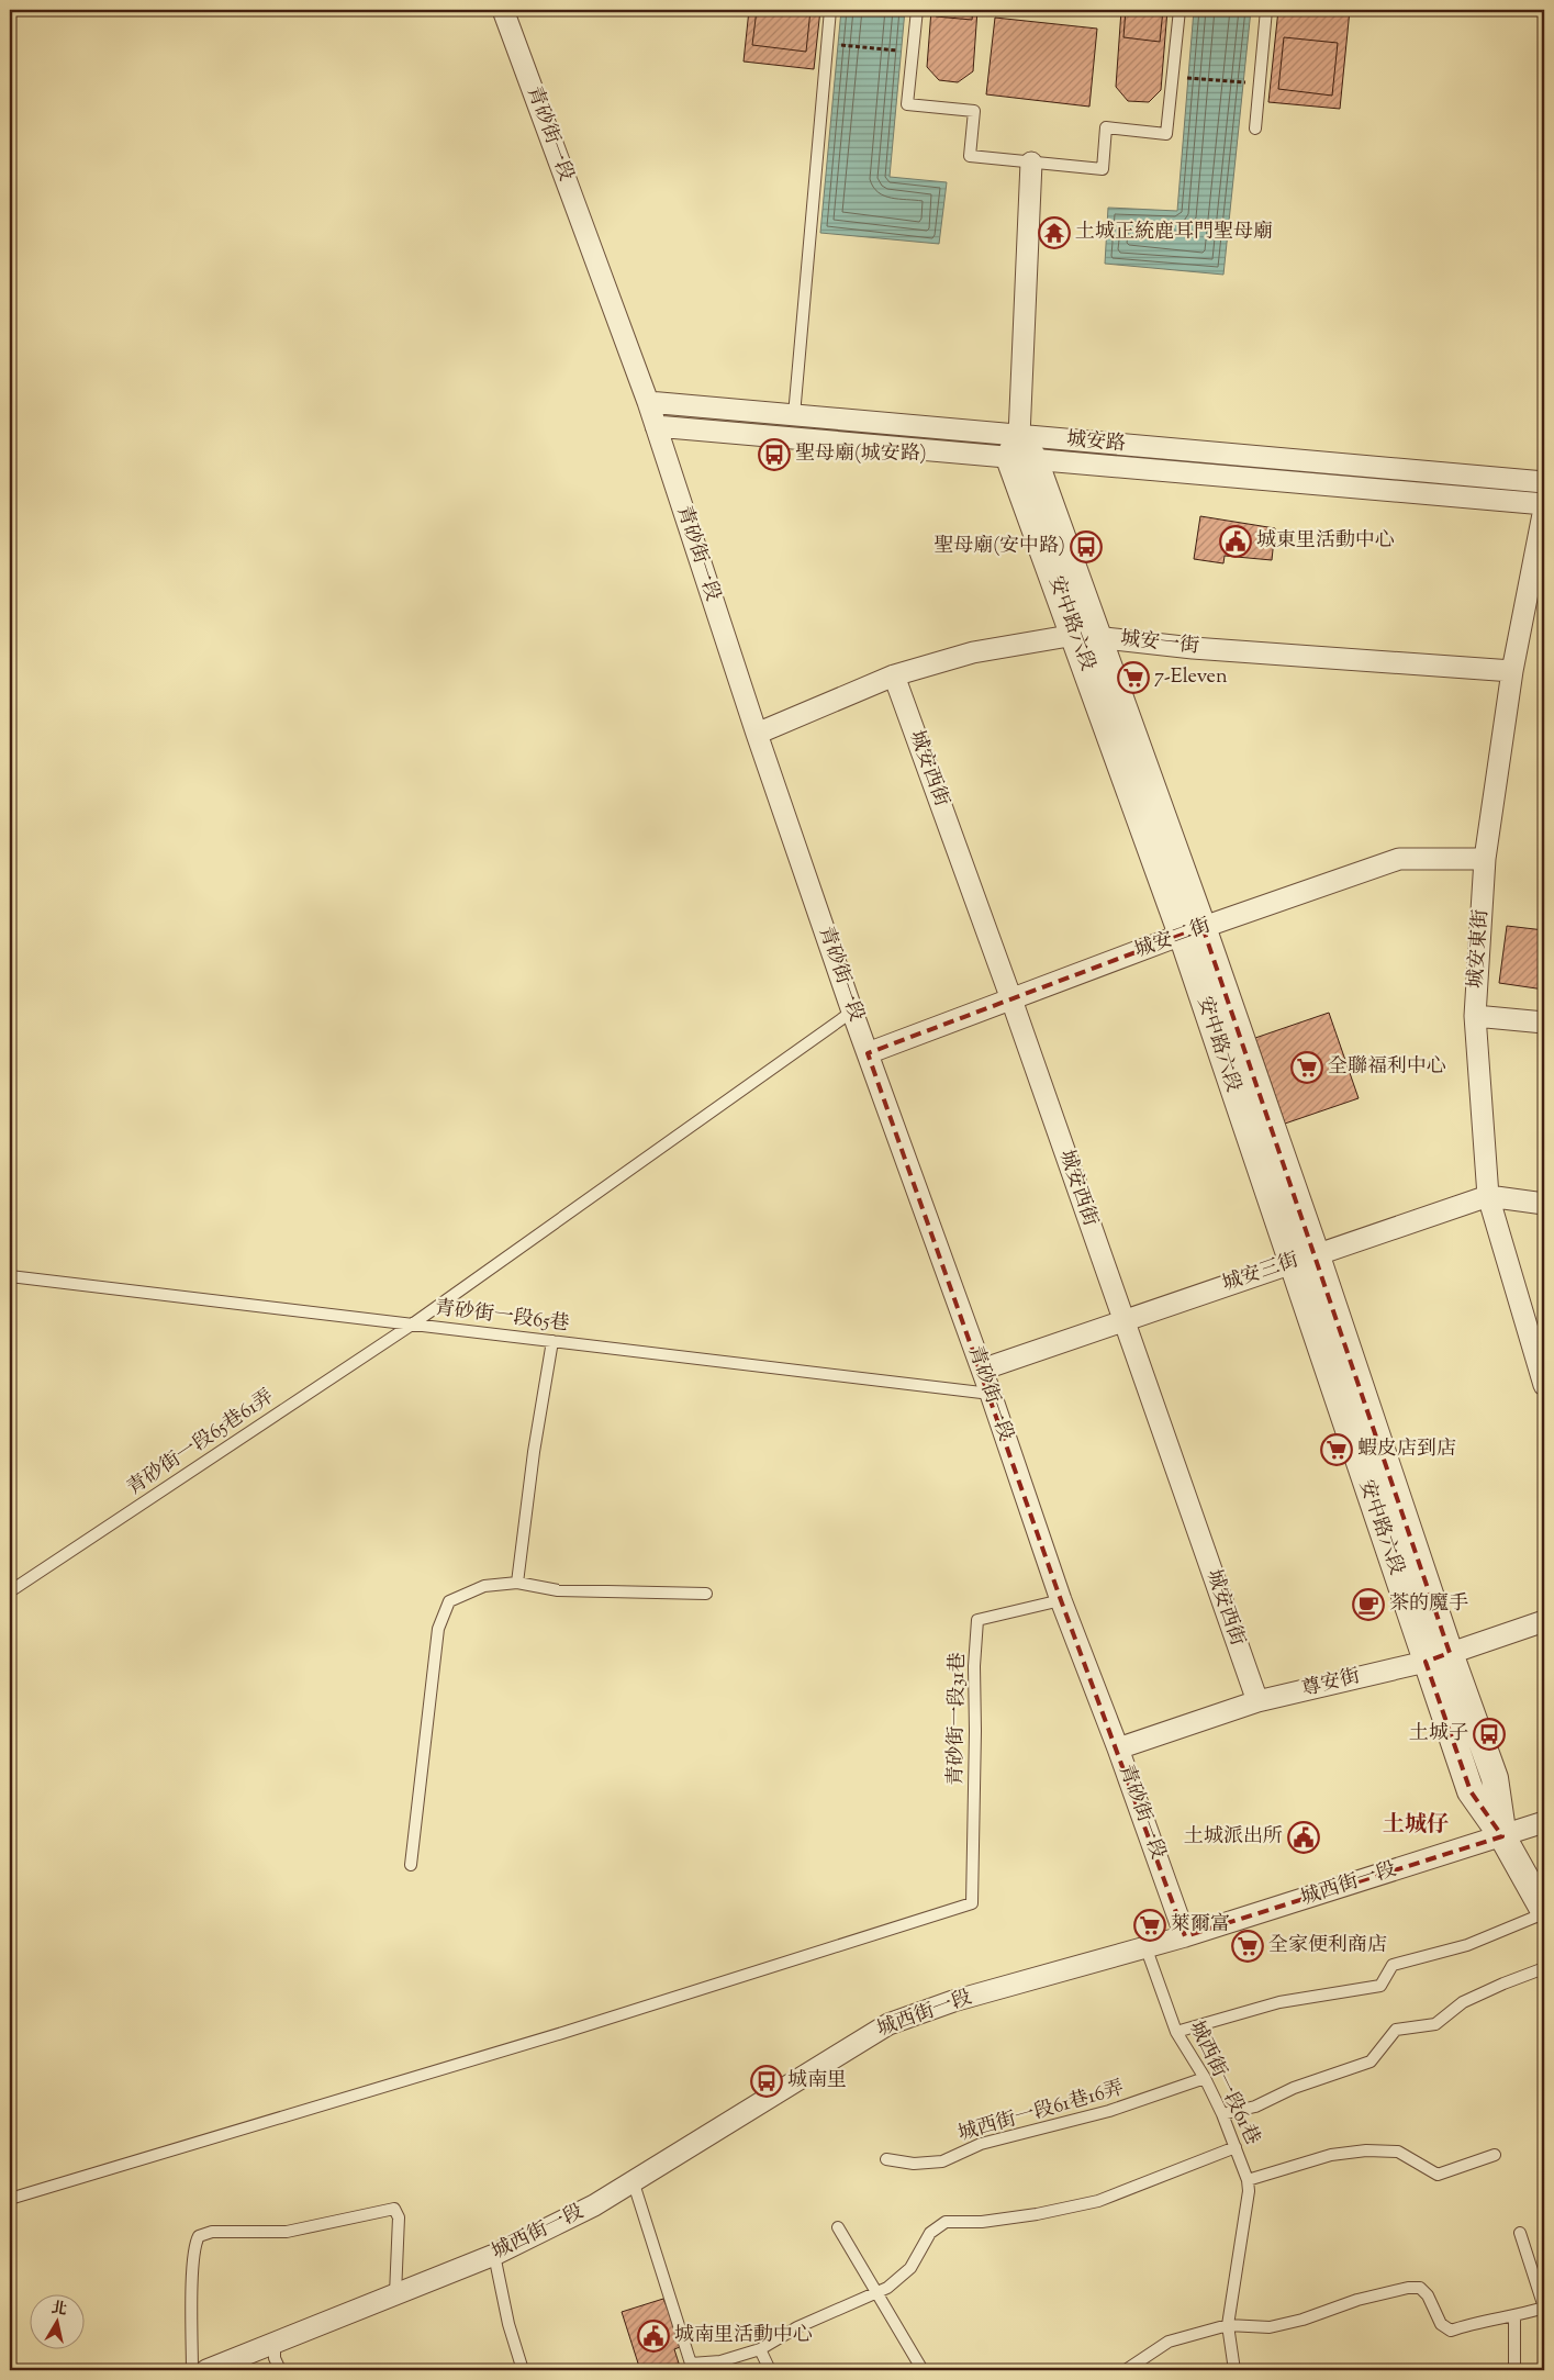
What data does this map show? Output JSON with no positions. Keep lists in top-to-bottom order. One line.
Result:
{"streets":{"street":["青砂街一段","城安路","安中路六段","城安一街","城安西街","城安二街","城安東街","城安三街","尊安街","城西街一段"],"lane":["青砂街一段65巷","青砂街一段65巷61弄","青砂街一段31巷","城西街一段61巷","城西街一段61巷16弄"]},"crossings":[["青砂街一段","城安路"],["青砂街一段","城安一街"],["青砂街一段","城安二街"],["青砂街一段","城安三街"],["青砂街一段","青砂街一段65巷"],["青砂街一段","青砂街一段65巷61弄"],["青砂街一段","尊安街"],["青砂街一段","青砂街一段31巷"],["青砂街一段","城西街一段"],["城安路","安中路六段"],["安中路六段","城安一街"],["安中路六段","城安二街"],["安中路六段","城安三街"],["安中路六段","尊安街"],["安中路六段","城西街一段"],["城安一街","城安西街"],["城安一街","城安東街"],["城安西街","城安二街"],["城安西街","城安三街"],["城安西街","尊安街"],["城安二街","城安東街"],["城安東街","城安三街"],["青砂街一段65巷","青砂街一段65巷61弄"],["城西街一段","城西街一段61巷"],["城西街一段61巷","城西街一段61巷16弄"]],"districts":["土城仔"],"places":{"temple":["土城正統鹿耳門聖母廟"],"bus stop":["聖母廟(城安路)","聖母廟(安中路)","土城子","城南里"],"public building":["城東里活動中心","土城派出所","城南里活動中心"],"supermarket":["7-Eleven","全聯福利中心","蝦皮店到店","萊爾富","全家便利商店"],"cafe":["茶的魔手"]},"north":"top"}
